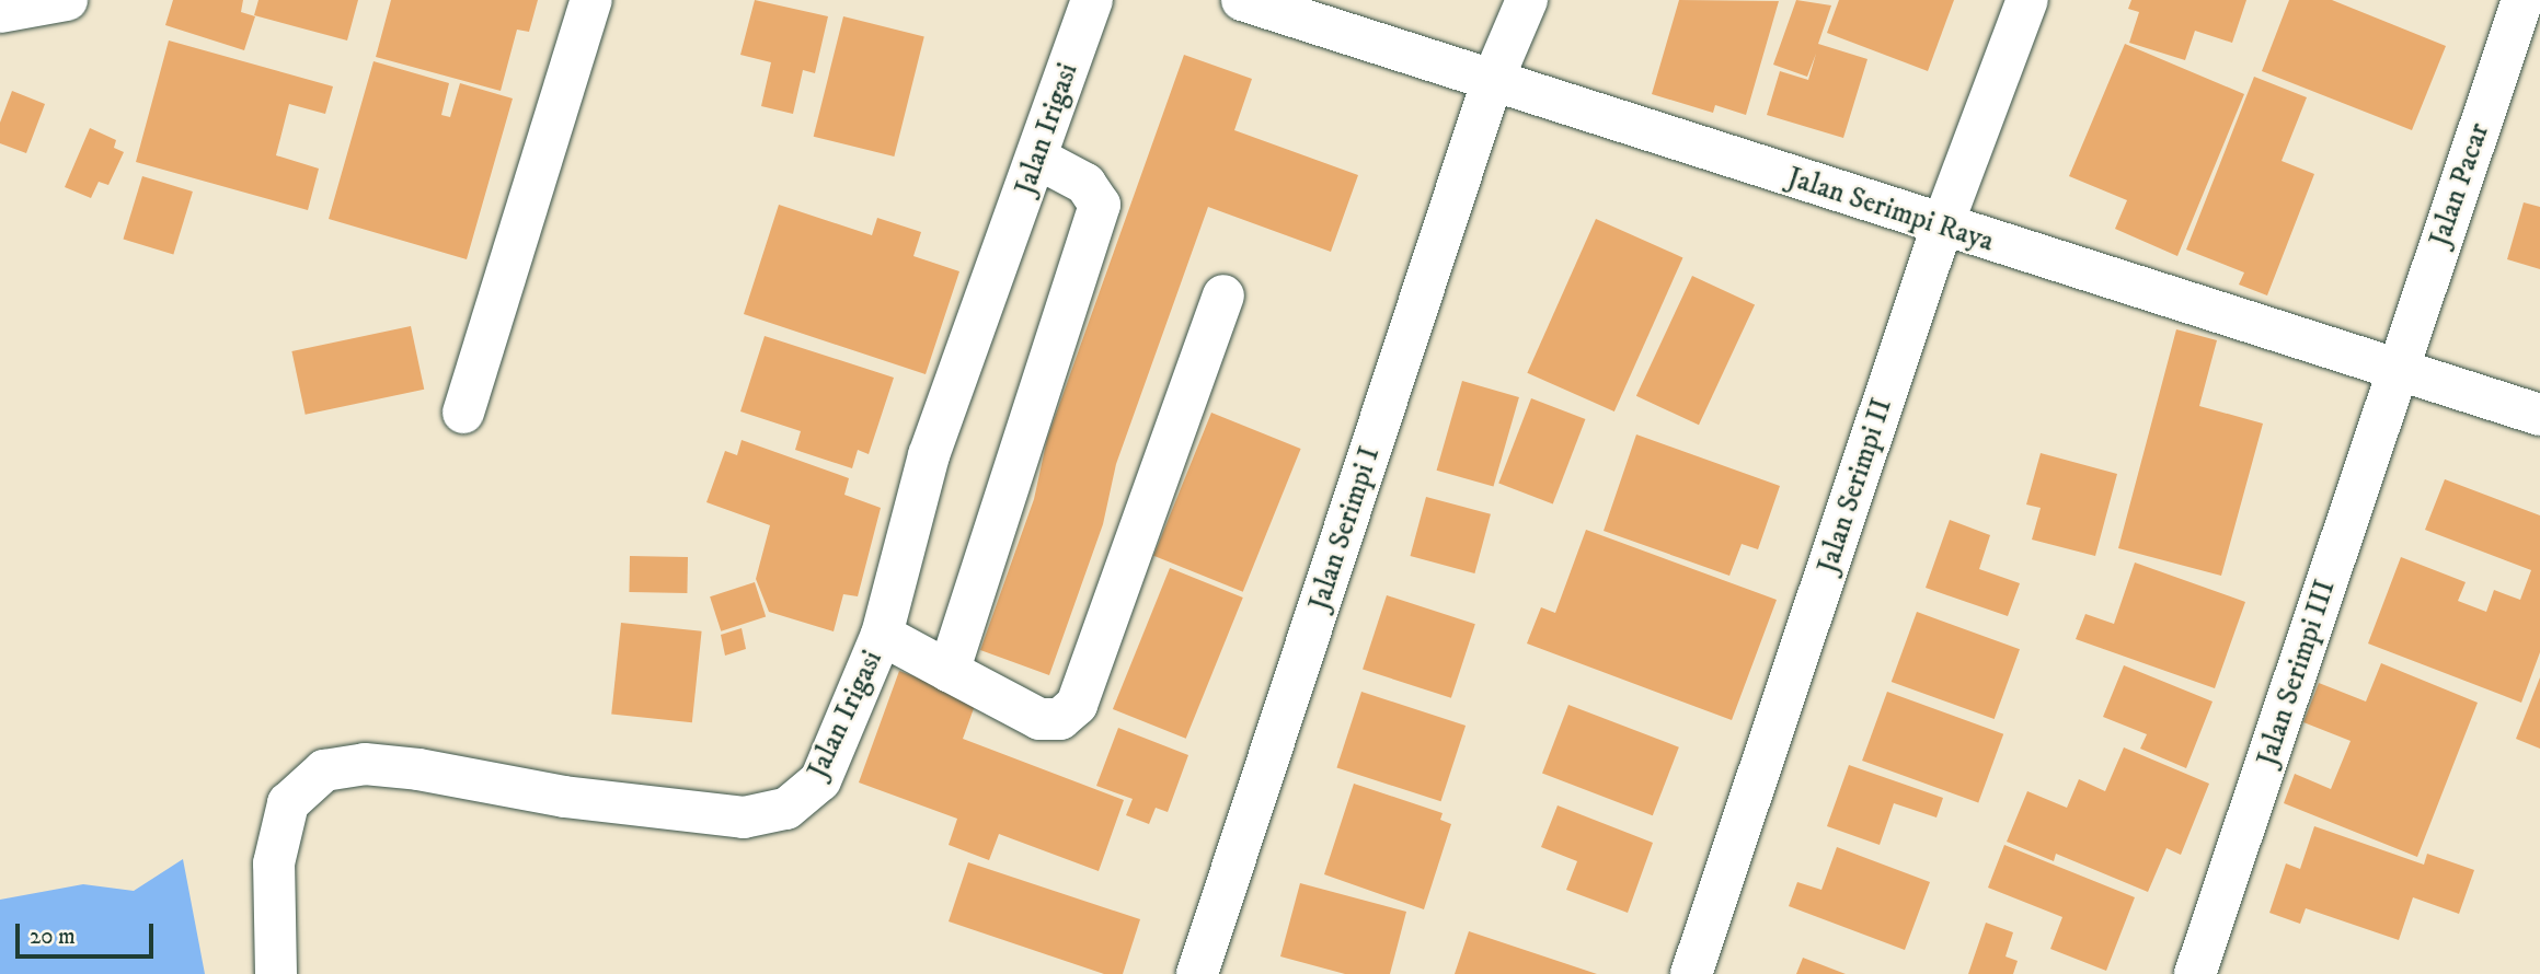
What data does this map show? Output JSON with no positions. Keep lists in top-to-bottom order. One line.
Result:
{"streets":{"street":["Jalan Irigasi","Jalan Pacar","Jalan Serimpi Raya","Jalan Serimpi II","Jalan Serimpi I","Jalan Serimpi III"]},"crossings":[["Jalan Pacar","Jalan Serimpi Raya"],["Jalan Pacar","Jalan Serimpi III"],["Jalan Serimpi Raya","Jalan Serimpi II"],["Jalan Serimpi Raya","Jalan Serimpi I"],["Jalan Serimpi Raya","Jalan Serimpi III"]],"scale_bar":"20 m"}
